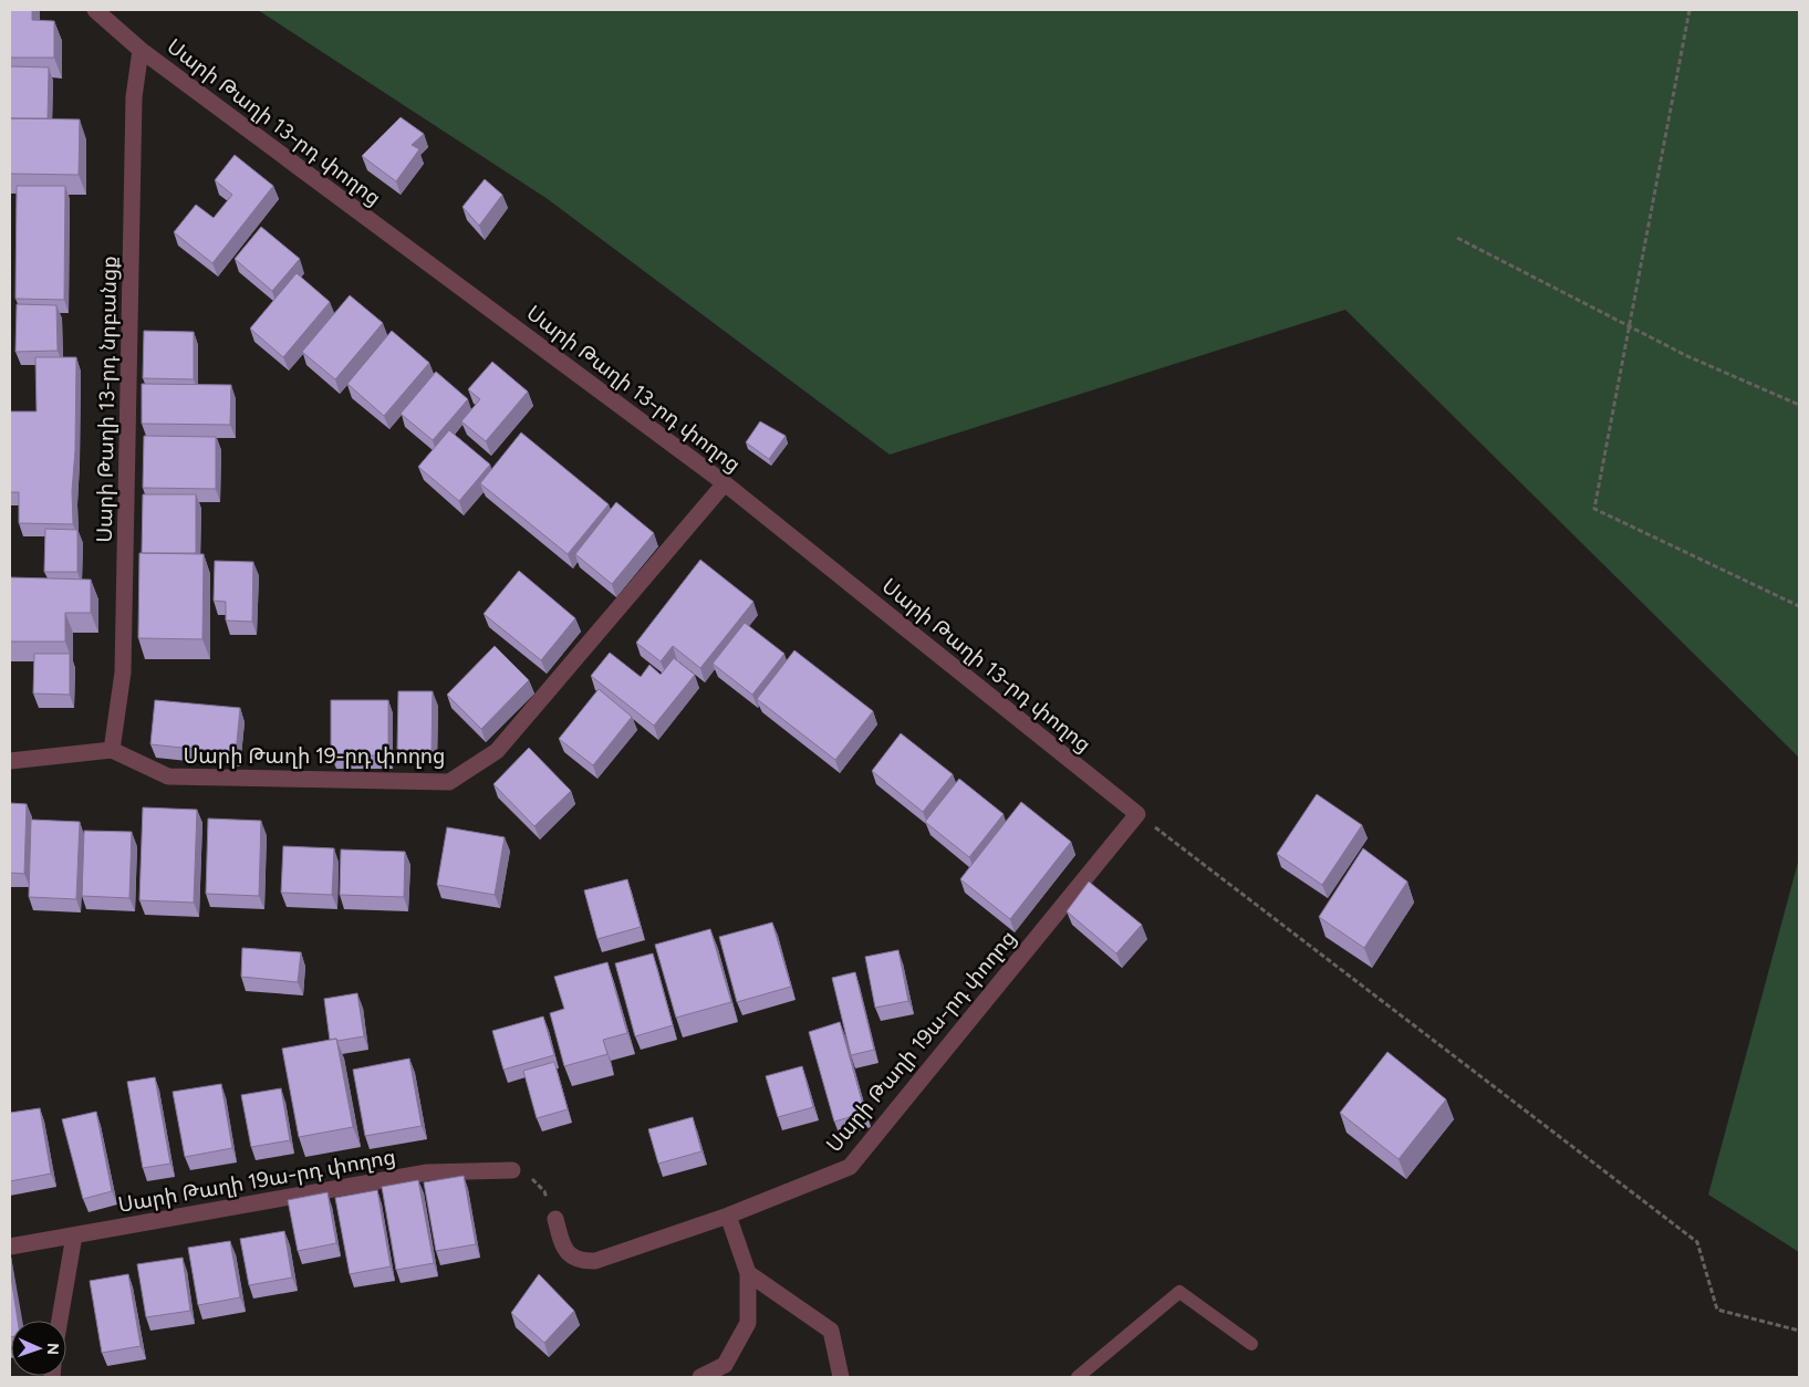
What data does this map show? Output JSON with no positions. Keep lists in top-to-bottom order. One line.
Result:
{"streets":{"street":["Սարի Թաղի 13-րդ փողոց","Սարի Թաղի 13-րդ նրբանցք","Սարի Թաղի 19-րդ փողոց","Սարի Թաղի 19ա-րդ փողոց"]},"crossings":[["Սարի Թաղի 13-րդ փողոց","Սարի Թաղի 13-րդ նրբանցք"],["Սարի Թաղի 13-րդ փողոց","Սարի Թաղի 19-րդ փողոց"],["Սարի Թաղի 13-րդ փողոց","Սարի Թաղի 19ա-րդ փողոց"],["Սարի Թաղի 13-րդ նրբանցք","Սարի Թաղի 19-րդ փողոց"]],"north":"right"}
